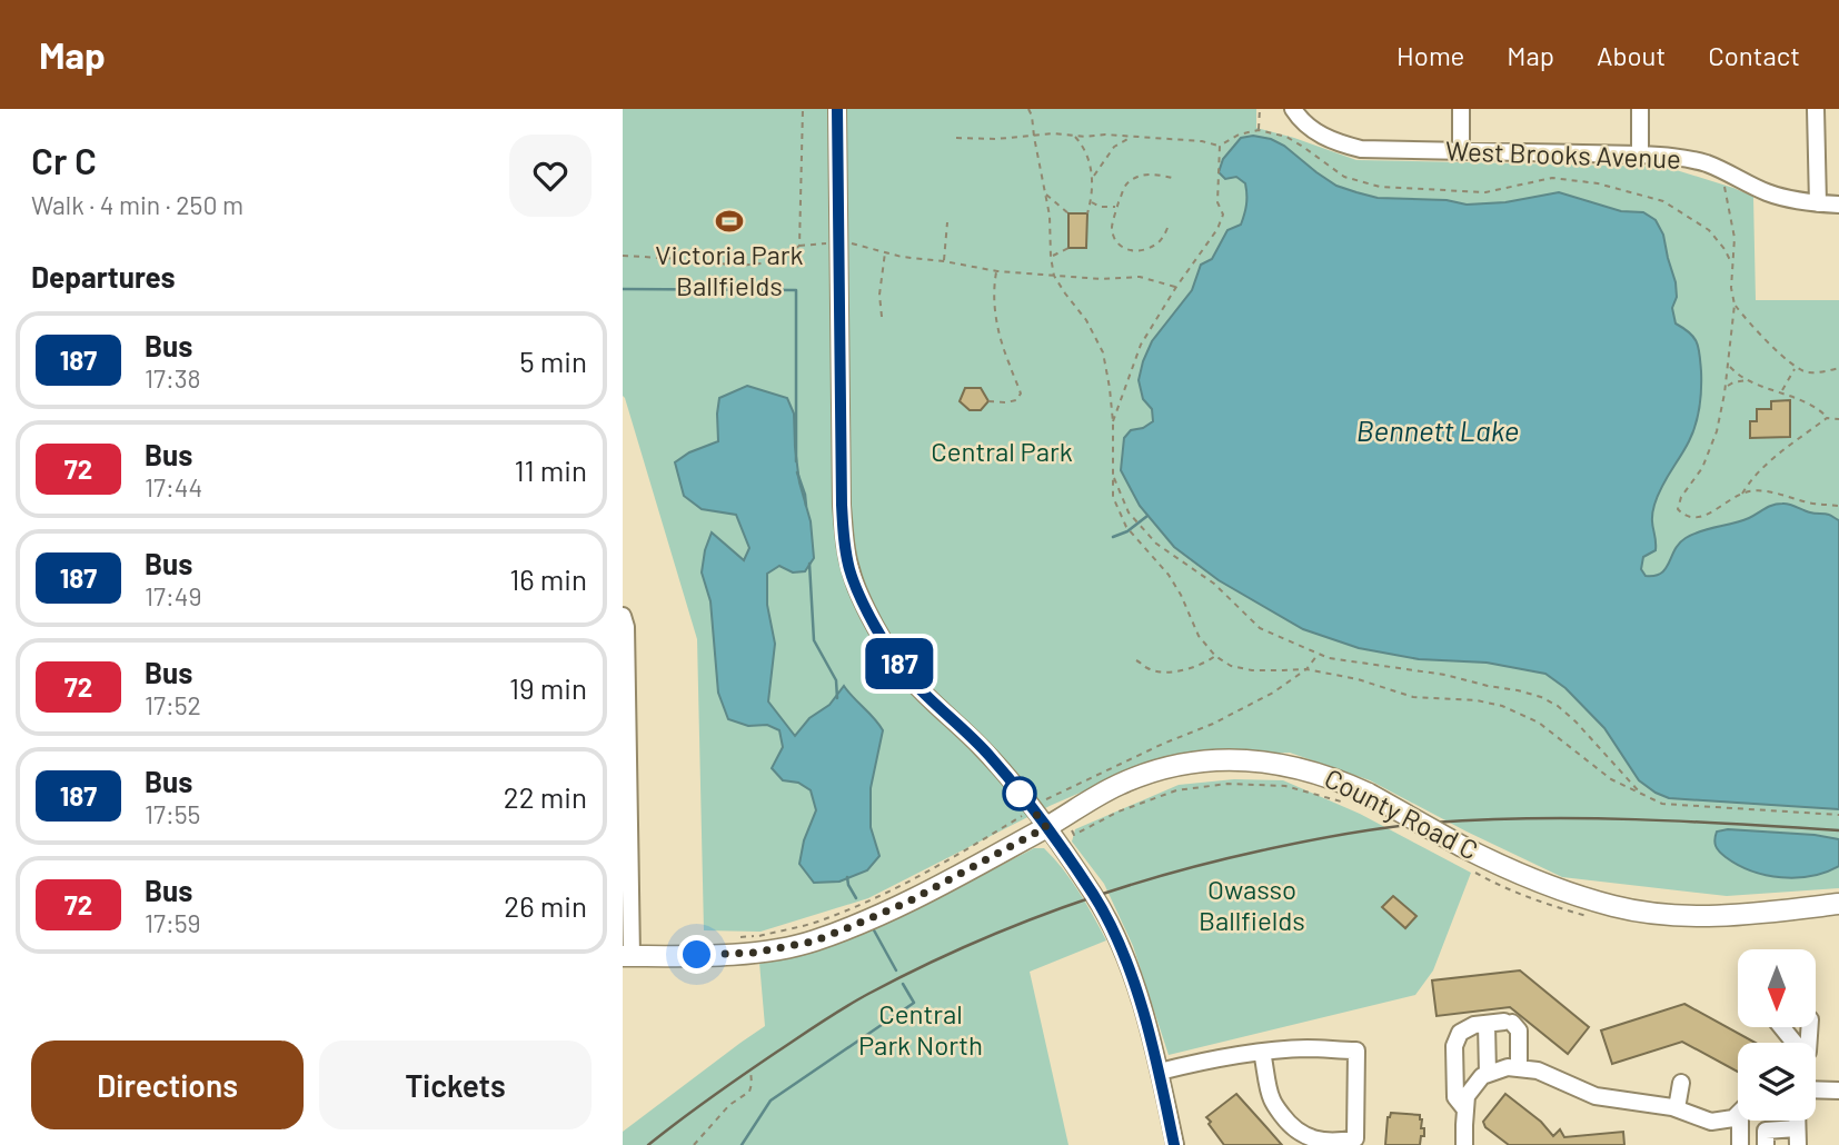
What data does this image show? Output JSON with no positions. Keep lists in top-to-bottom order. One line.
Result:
{"streets":{"main road":["County Road C"],"street":["West Brooks Avenue"]},"water":["Bennett Lake"],"parks":["Central Park","Owasso Ballfields","Central Park North"],"places":{"sports":["Victoria Park Ballfields"]},"lines":["bus line 187"],"north":"bottom","page":{"header":"Map","nav":["Home","Map","About","Contact"],"heading":[["Cr C","Walk · 4 min · 250 m"],"Departures"],"on_map":"187","list":[{"mark":"187","name":"Bus","note":"17:38","value":"5 min"},{"mark":"72","name":"Bus","note":"17:44","value":"11 min"},{"mark":"187","name":"Bus","note":"17:49","value":"16 min"},{"mark":"72","name":"Bus","note":"17:52","value":"19 min"},{"mark":"187","name":"Bus","note":"17:55","value":"22 min"},{"mark":"72","name":"Bus","note":"17:59","value":"26 min"}],"buttons":["Directions","Tickets"]}}
